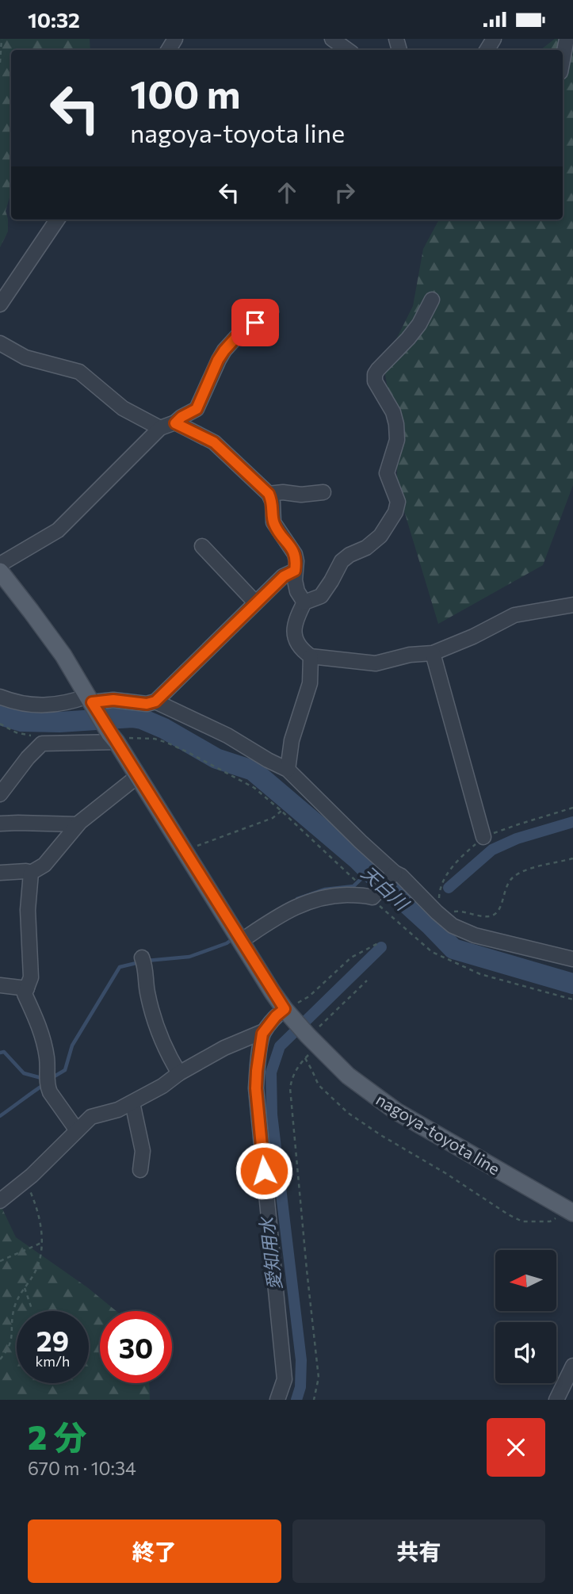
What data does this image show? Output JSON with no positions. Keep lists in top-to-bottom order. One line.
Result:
{"streets":{"main road":["nagoya-toyota line"]},"water":["天白川","愛知用水"],"north":"left","page":{"status":"10:32","turn":["100 m","nagoya-toyota line"],"speed":"29 km/h","limit":"30","heading":["2 分","670 m · 10:34"],"buttons":["終了","共有"]}}
